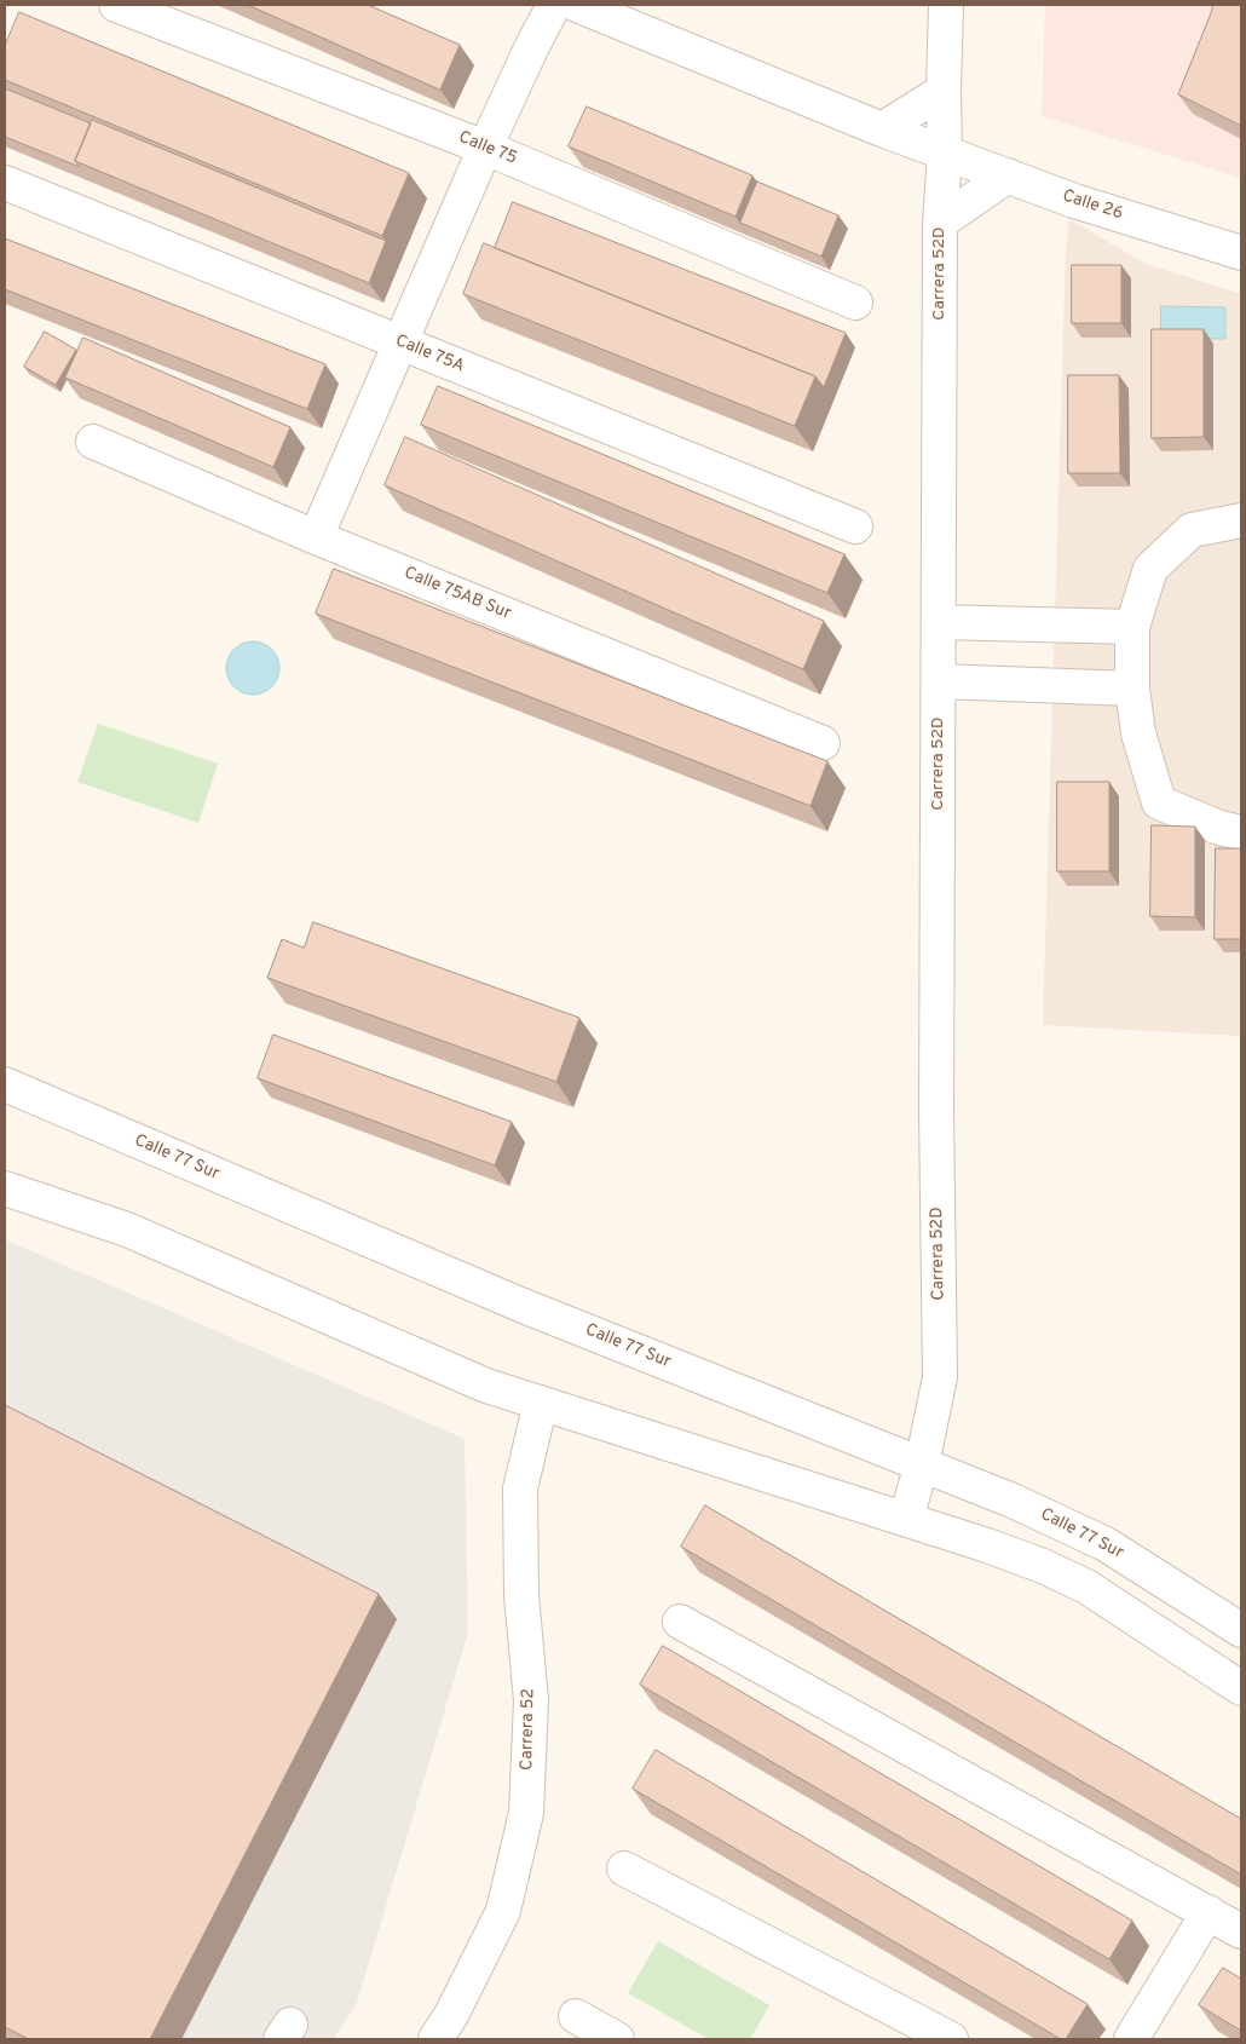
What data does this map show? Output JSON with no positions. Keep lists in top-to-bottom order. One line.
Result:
{"streets":{"street":["Calle 75","Calle 26","Carrera 52D","Calle 75A","Calle 75AB Sur","Calle 77 Sur","Carrera 52"]},"crossings":[["Calle 26","Carrera 52D"],["Carrera 52D","Calle 77 Sur"]]}
